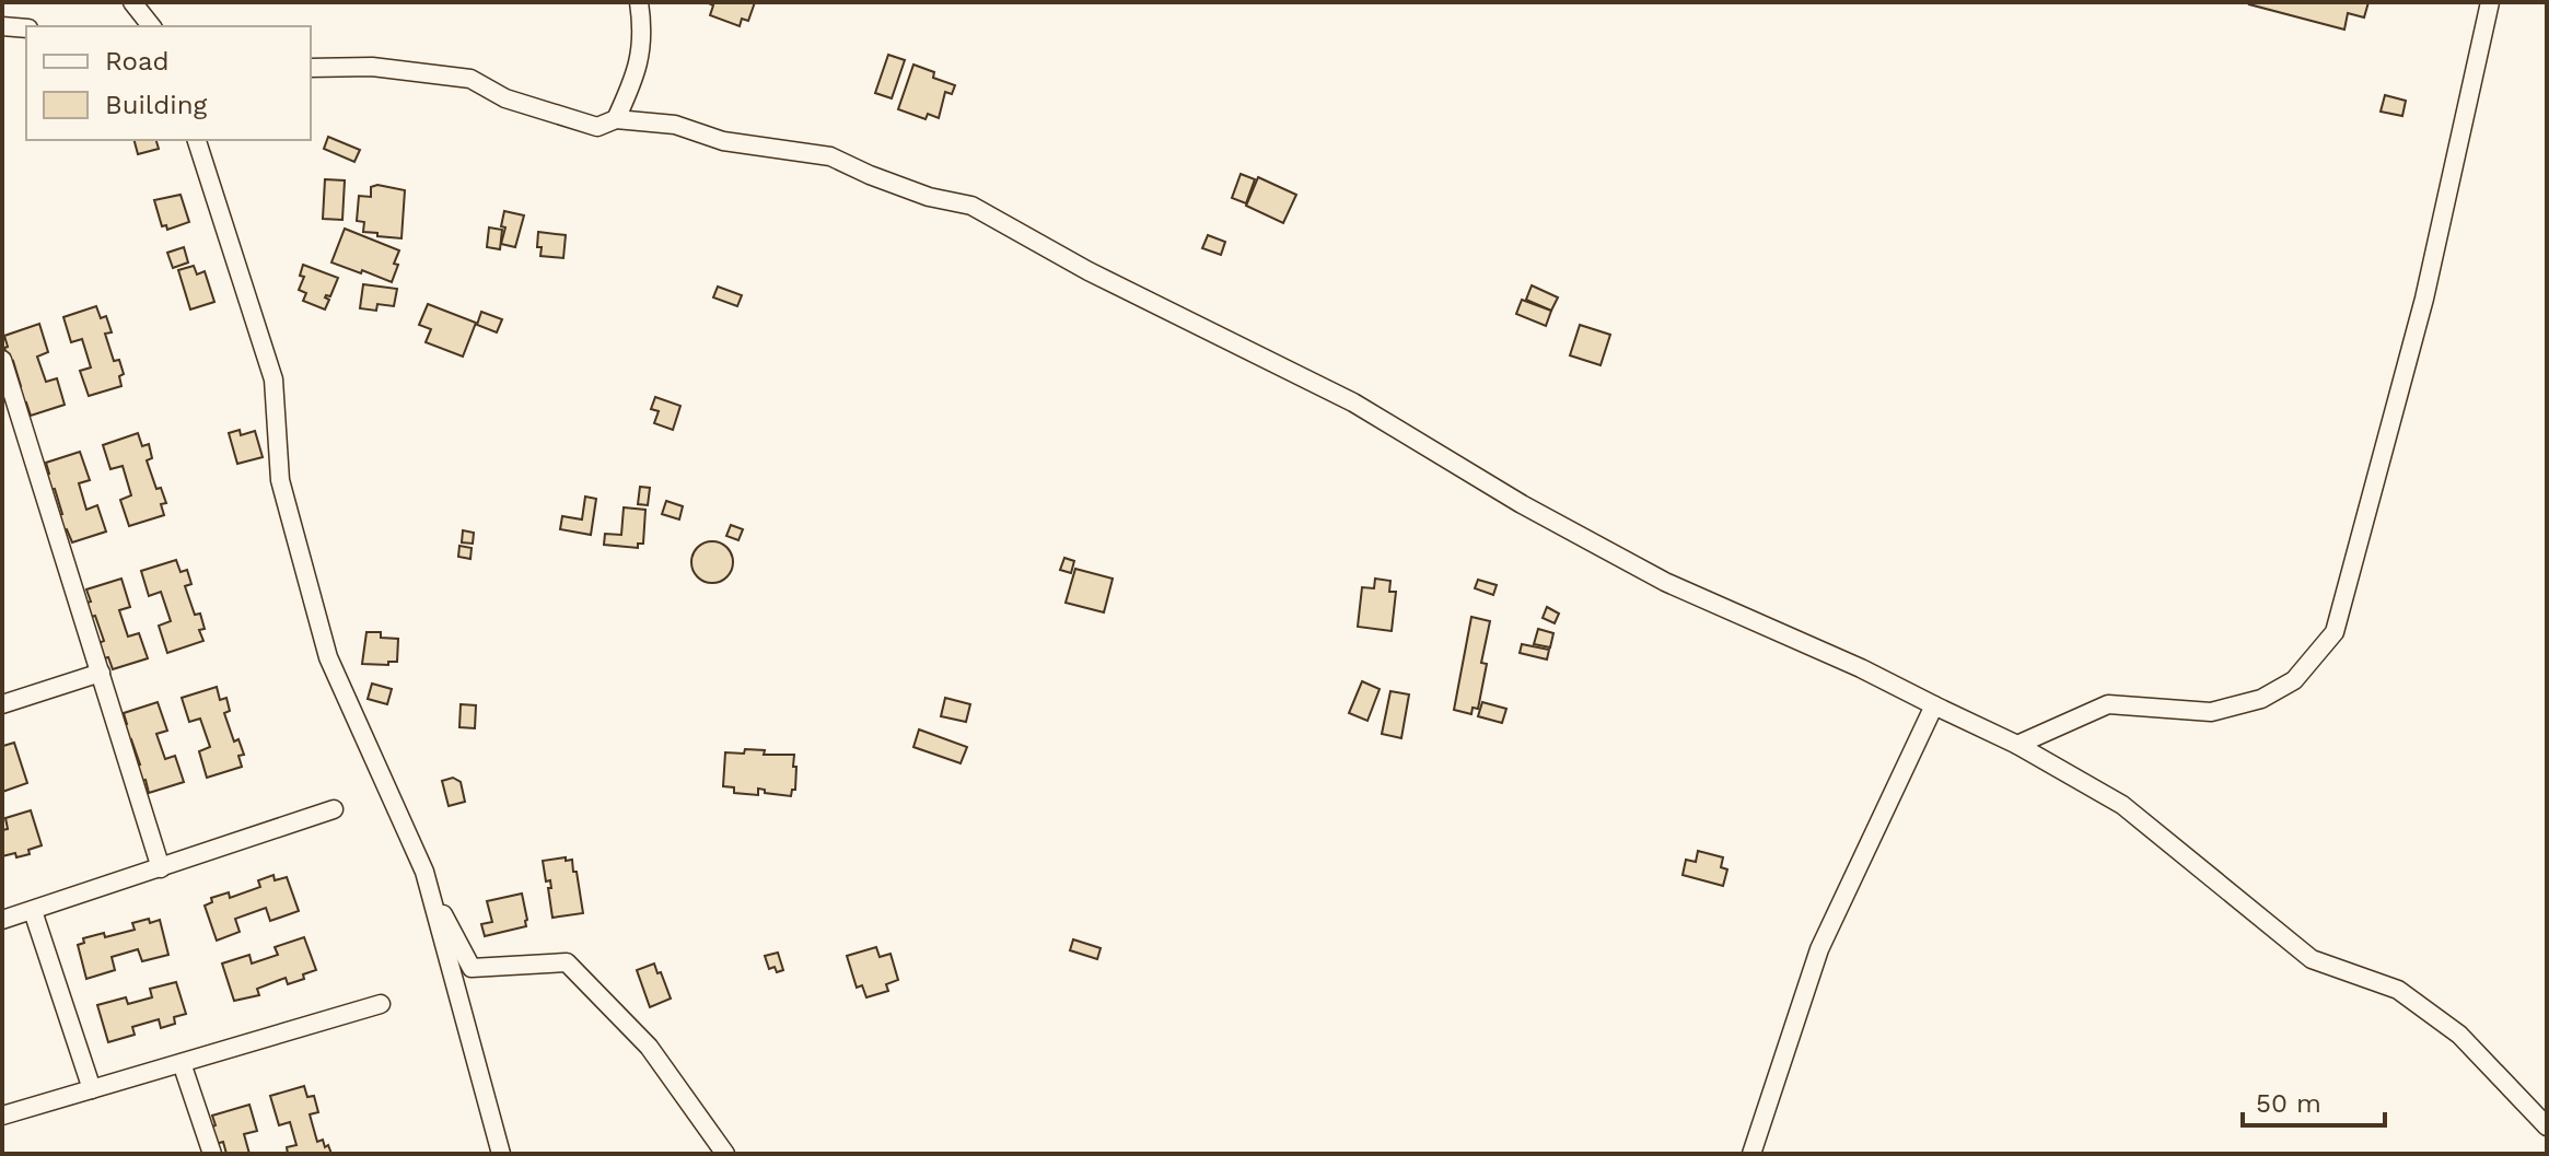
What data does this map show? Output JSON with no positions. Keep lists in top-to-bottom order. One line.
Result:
{"legend":["Road","Building"],"scale_bar":"50 m"}
